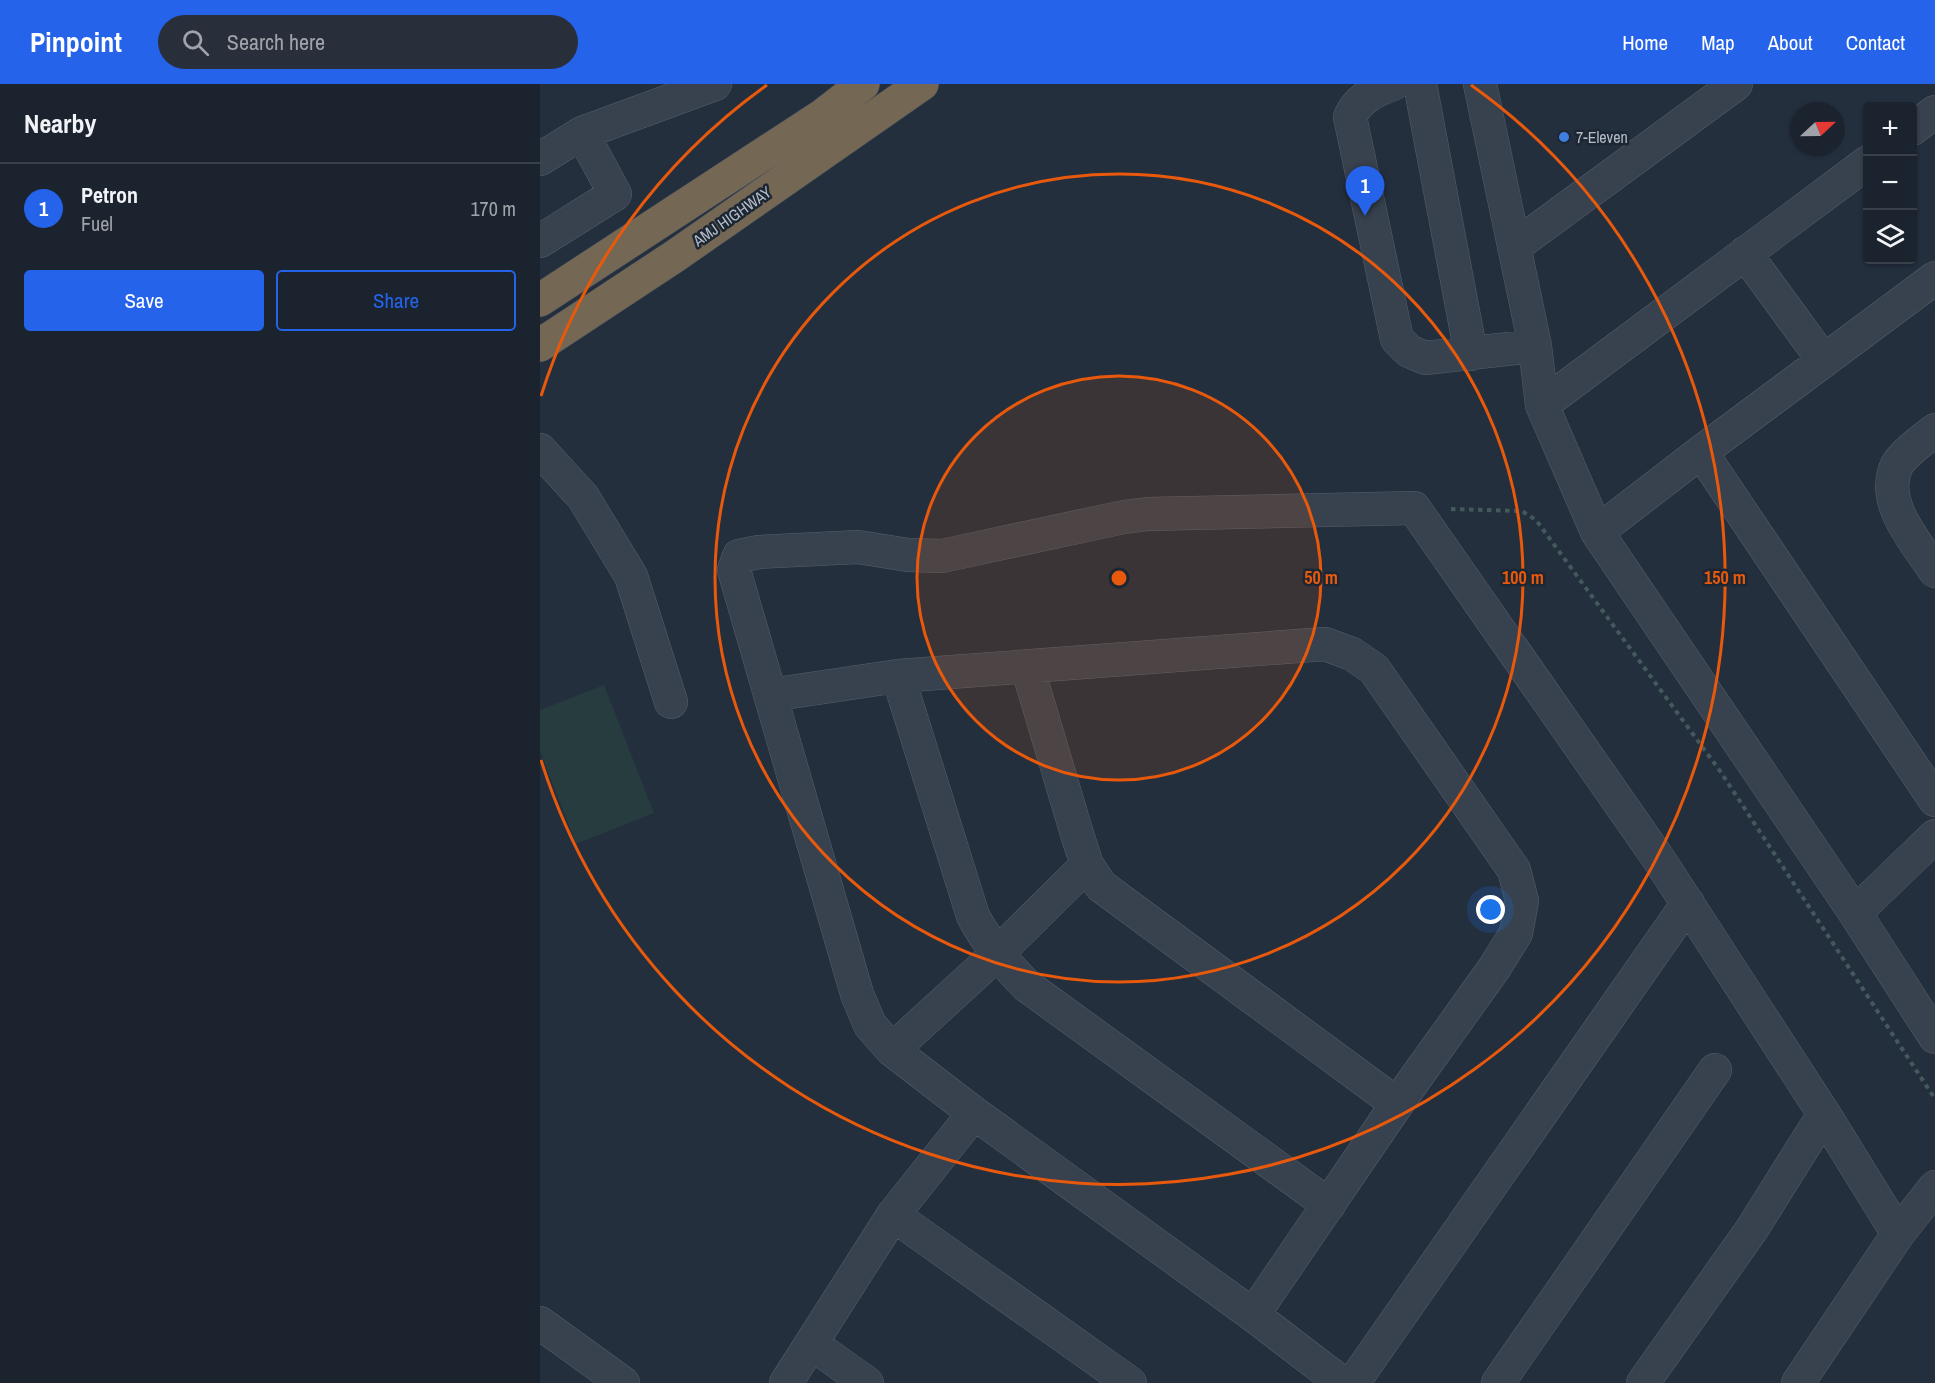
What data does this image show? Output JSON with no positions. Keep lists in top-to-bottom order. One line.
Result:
{"streets":{"highway":["AMJ HIGHWAY"]},"places":["7-Eleven"],"north":"right","page":{"header":"Pinpoint","search":"Search here","nav":["Home","Map","About","Contact"],"heading":"Nearby","map_buttons":["+","−"],"list":[{"mark":"1","name":"Petron","note":"Fuel","value":"170 m"}],"pins":"1","buttons":["Save","Share"]},"rings":["50 m","100 m","150 m"]}
